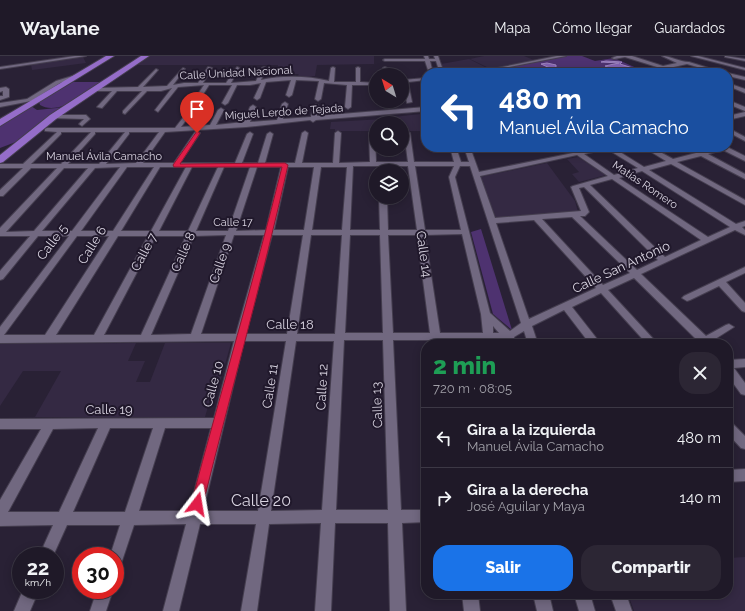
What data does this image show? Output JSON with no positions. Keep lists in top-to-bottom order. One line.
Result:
{"streets":{"street":["Calle Unidad Nacional","Miguel Lerdo de Tejada","Manuel Ávila Camacho","Matías Romero","Calle 17","Calle 5","Calle 6","Calle 7","Calle 8","Calle 14","Calle 9","Calle San Antonio","Calle 18","Calle 10","Calle 11","Calle 12","Calle 13","Calle 19","Calle 20"]},"crossings":[["Manuel Ávila Camacho","Calle 5"],["Manuel Ávila Camacho","Calle 6"],["Manuel Ávila Camacho","Calle 7"],["Manuel Ávila Camacho","Calle 8"],["Manuel Ávila Camacho","Calle 14"],["Manuel Ávila Camacho","Calle 9"],["Manuel Ávila Camacho","Calle 10"],["Manuel Ávila Camacho","Calle 11"],["Manuel Ávila Camacho","Calle 12"],["Matías Romero","Calle San Antonio"],["Calle 17","Calle 5"],["Calle 17","Calle 6"],["Calle 17","Calle 7"],["Calle 17","Calle 8"],["Calle 17","Calle 14"],["Calle 17","Calle 9"],["Calle 17","Calle 10"],["Calle 17","Calle 11"],["Calle 17","Calle 12"],["Calle 17","Calle 13"],["Calle 6","Calle 18"],["Calle 7","Calle 18"],["Calle 8","Calle 18"],["Calle 9","Calle 18"],["Calle 18","Calle 10"],["Calle 18","Calle 11"],["Calle 18","Calle 12"],["Calle 18","Calle 13"],["Calle 10","Calle 19"],["Calle 10","Calle 20"],["Calle 11","Calle 20"],["Calle 12","Calle 20"],["Calle 13","Calle 20"]],"north":"top left","page":{"header":"Waylane","nav":["Mapa","Cómo llegar","Guardados"],"turn":["480 m","Manuel Ávila Camacho"],"heading":["2 min","720 m · 08:05"],"list":[{"name":"Gira a la izquierda","note":"Manuel Ávila Camacho","value":"480 m"},{"name":"Gira a la derecha","note":"José Aguilar y Maya","value":"140 m"}],"buttons":["Salir","Compartir"],"speed":"22 km/h","limit":"30"}}
